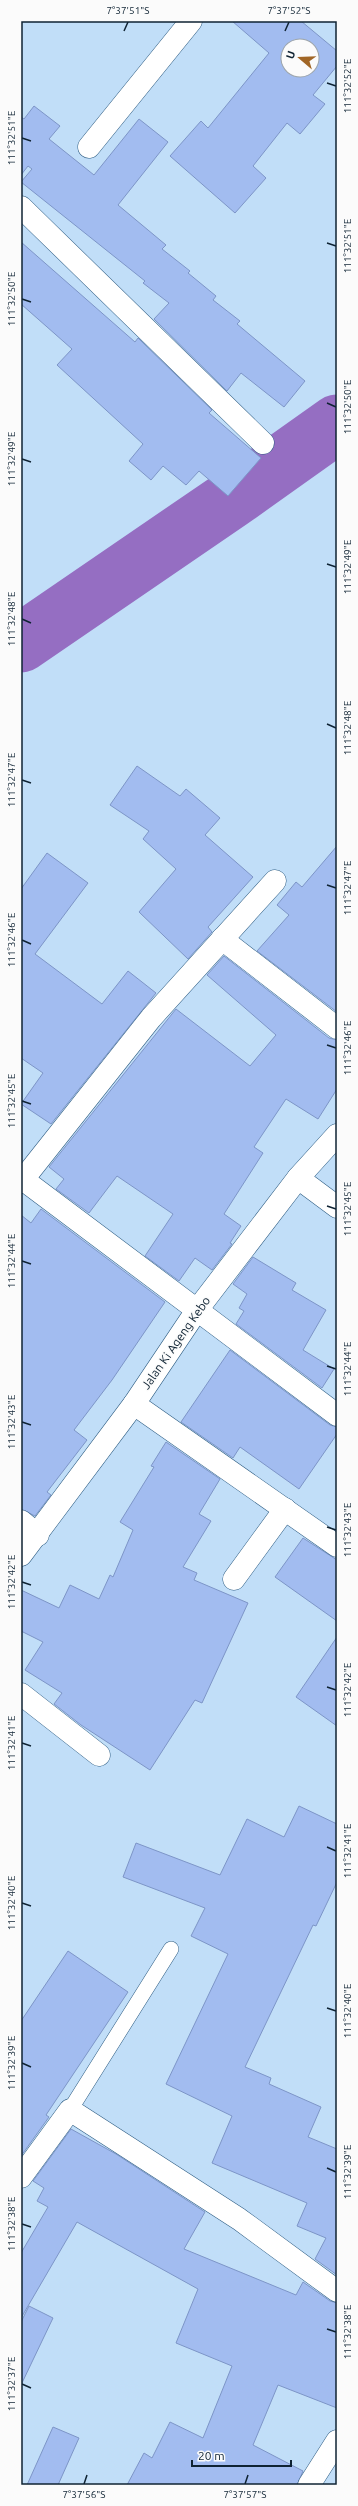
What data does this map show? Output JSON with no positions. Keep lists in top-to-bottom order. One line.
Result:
{"streets":{"street":["Jalan Ki Ageng Kebo"]},"scale_bar":"20 m","north":"left","coordinates":["7°37'51\"S","7°37'52\"S","111°32'52\"E","111°32'51\"E","111°32'50\"E","111°32'49\"E","111°32'48\"E","111°32'47\"E","111°32'46\"E","111°32'45\"E","111°32'44\"E","111°32'43\"E","111°32'42\"E","111°32'41\"E","111°32'40\"E","111°32'39\"E","111°32'38\"E","111°32'37\"E","7°37'56\"S","7°37'57\"S"]}
